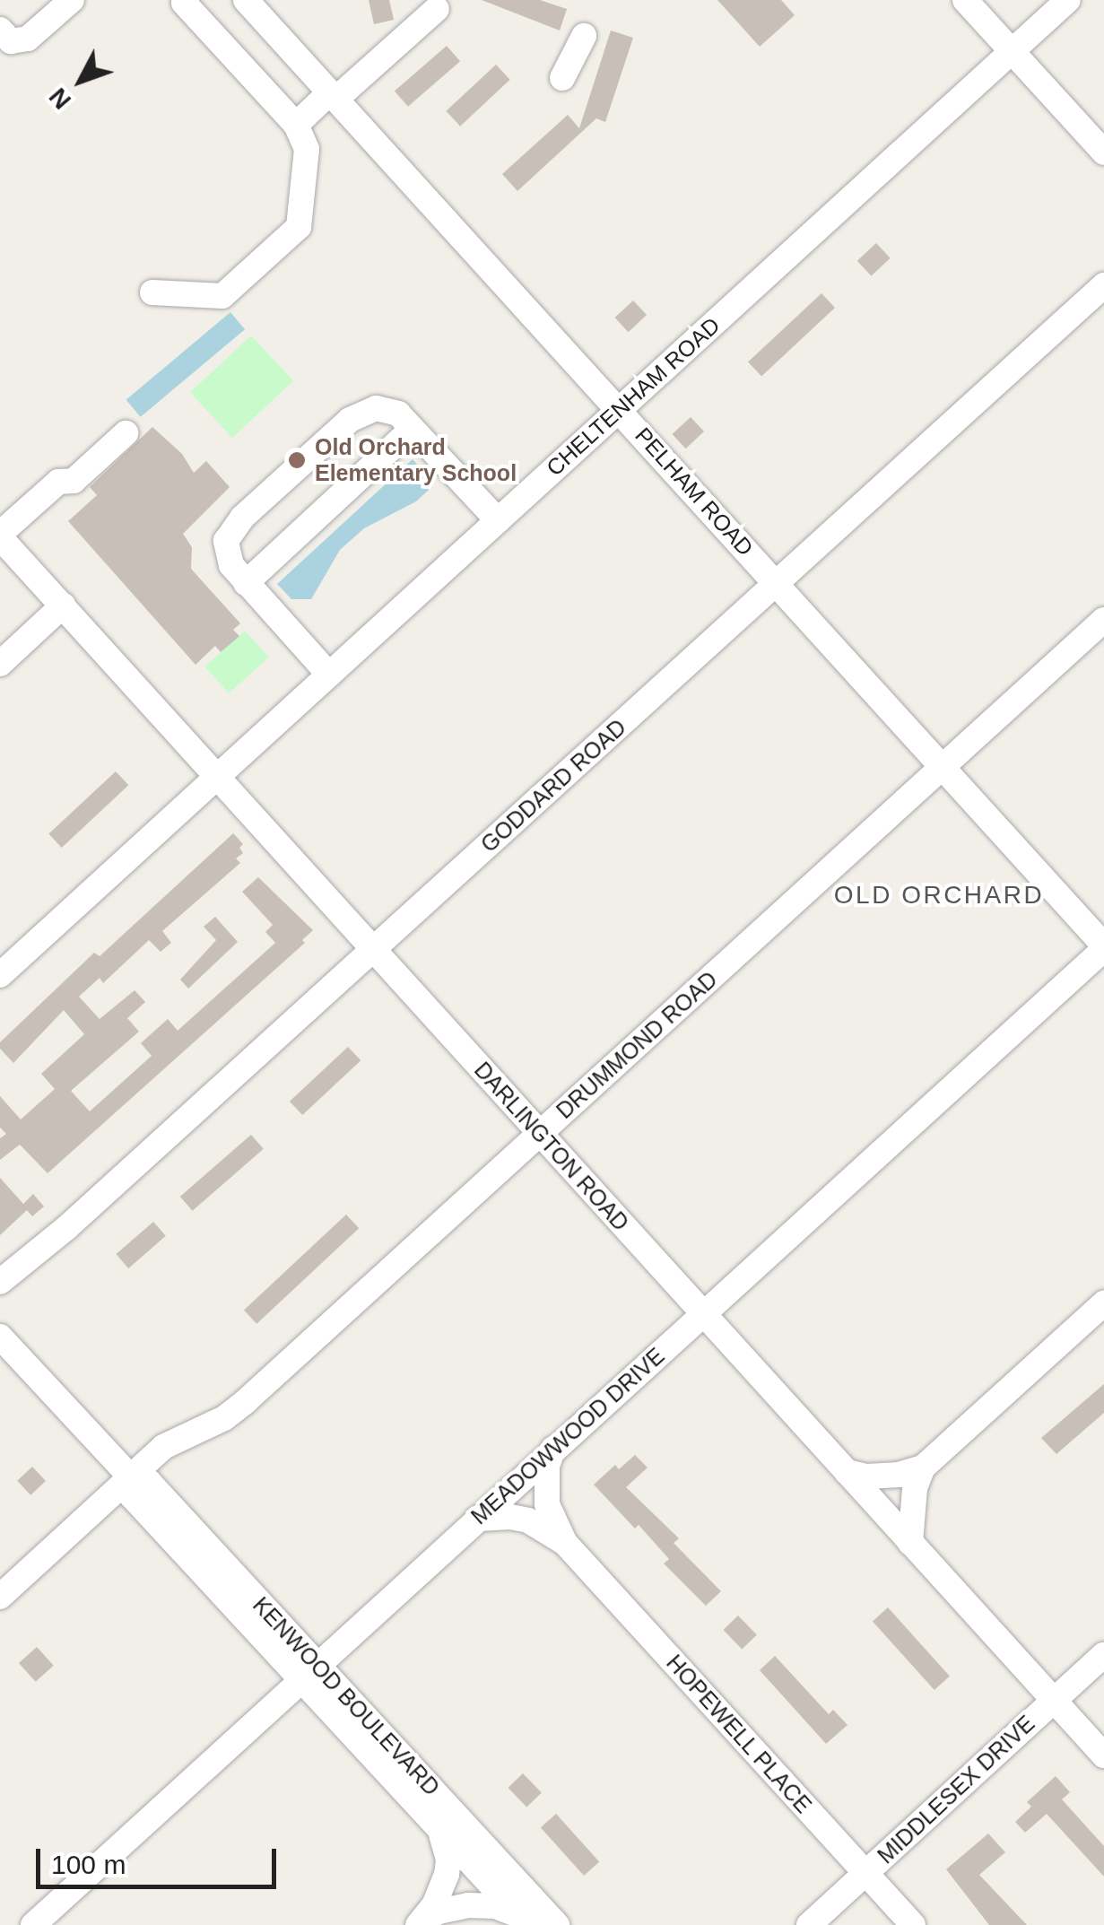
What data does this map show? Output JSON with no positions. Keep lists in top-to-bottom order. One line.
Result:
{"streets":{"street":["CHELTENHAM ROAD","PELHAM ROAD","GODDARD ROAD","DRUMMOND ROAD","DARLINGTON ROAD","MEADOWWOOD DRIVE","KENWOOD BOULEVARD","HOPEWELL PLACE","MIDDLESEX DRIVE"]},"crossings":[["CHELTENHAM ROAD","PELHAM ROAD"],["CHELTENHAM ROAD","DARLINGTON ROAD"],["PELHAM ROAD","GODDARD ROAD"],["PELHAM ROAD","DRUMMOND ROAD"],["PELHAM ROAD","MEADOWWOOD DRIVE"],["GODDARD ROAD","DARLINGTON ROAD"],["DRUMMOND ROAD","DARLINGTON ROAD"],["DRUMMOND ROAD","KENWOOD BOULEVARD"],["DARLINGTON ROAD","MEADOWWOOD DRIVE"],["DARLINGTON ROAD","MIDDLESEX DRIVE"],["MEADOWWOOD DRIVE","KENWOOD BOULEVARD"],["MEADOWWOOD DRIVE","HOPEWELL PLACE"],["HOPEWELL PLACE","MIDDLESEX DRIVE"]],"districts":["OLD ORCHARD"],"places":["Old Orchard Elementary School"],"scale_bar":"100 m","north":"bottom left"}
